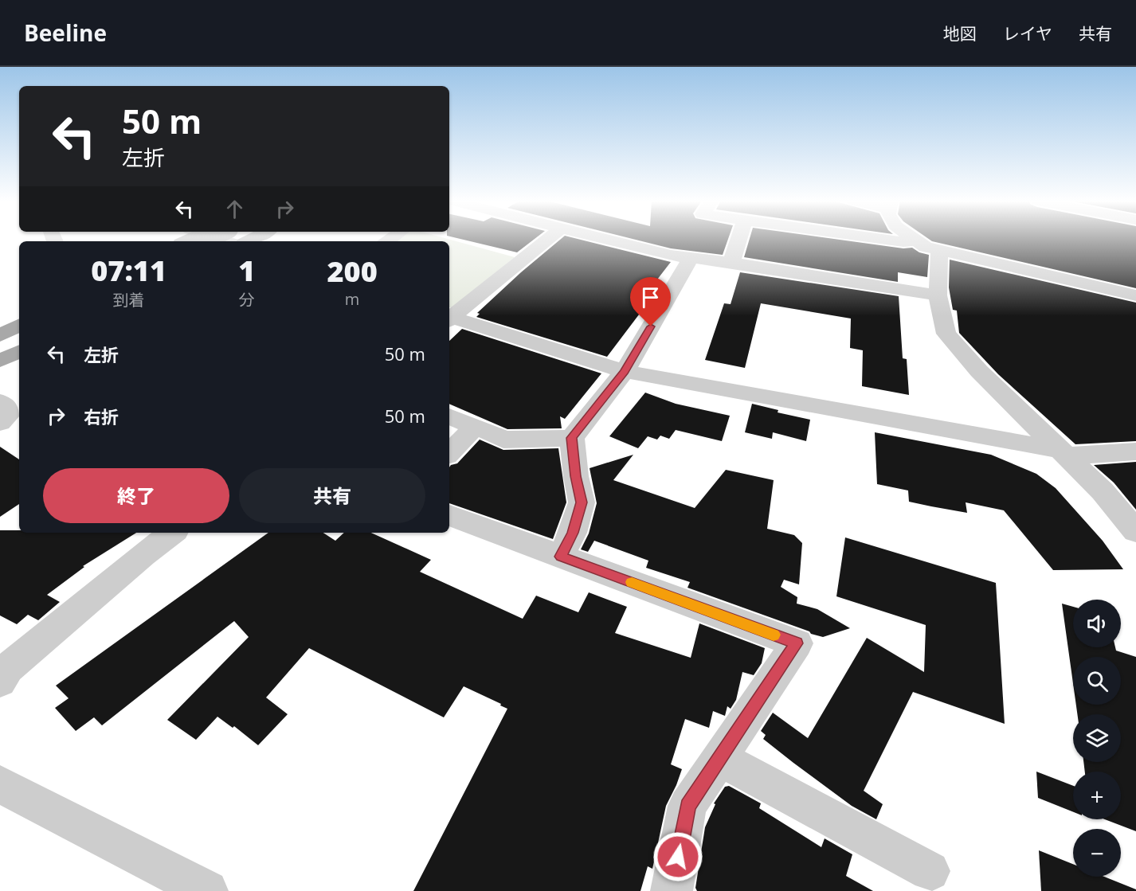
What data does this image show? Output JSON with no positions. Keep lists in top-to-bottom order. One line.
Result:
{"page":{"header":"Beeline","nav":["地図","レイヤ","共有"],"turn":["50 m","左折"],"eta":["07:11","到着","1","分","200","m"],"list":[{"name":"左折","value":"50 m"},{"name":"右折","value":"50 m"}],"buttons":["終了","共有"],"map_buttons":["+","−"]}}
